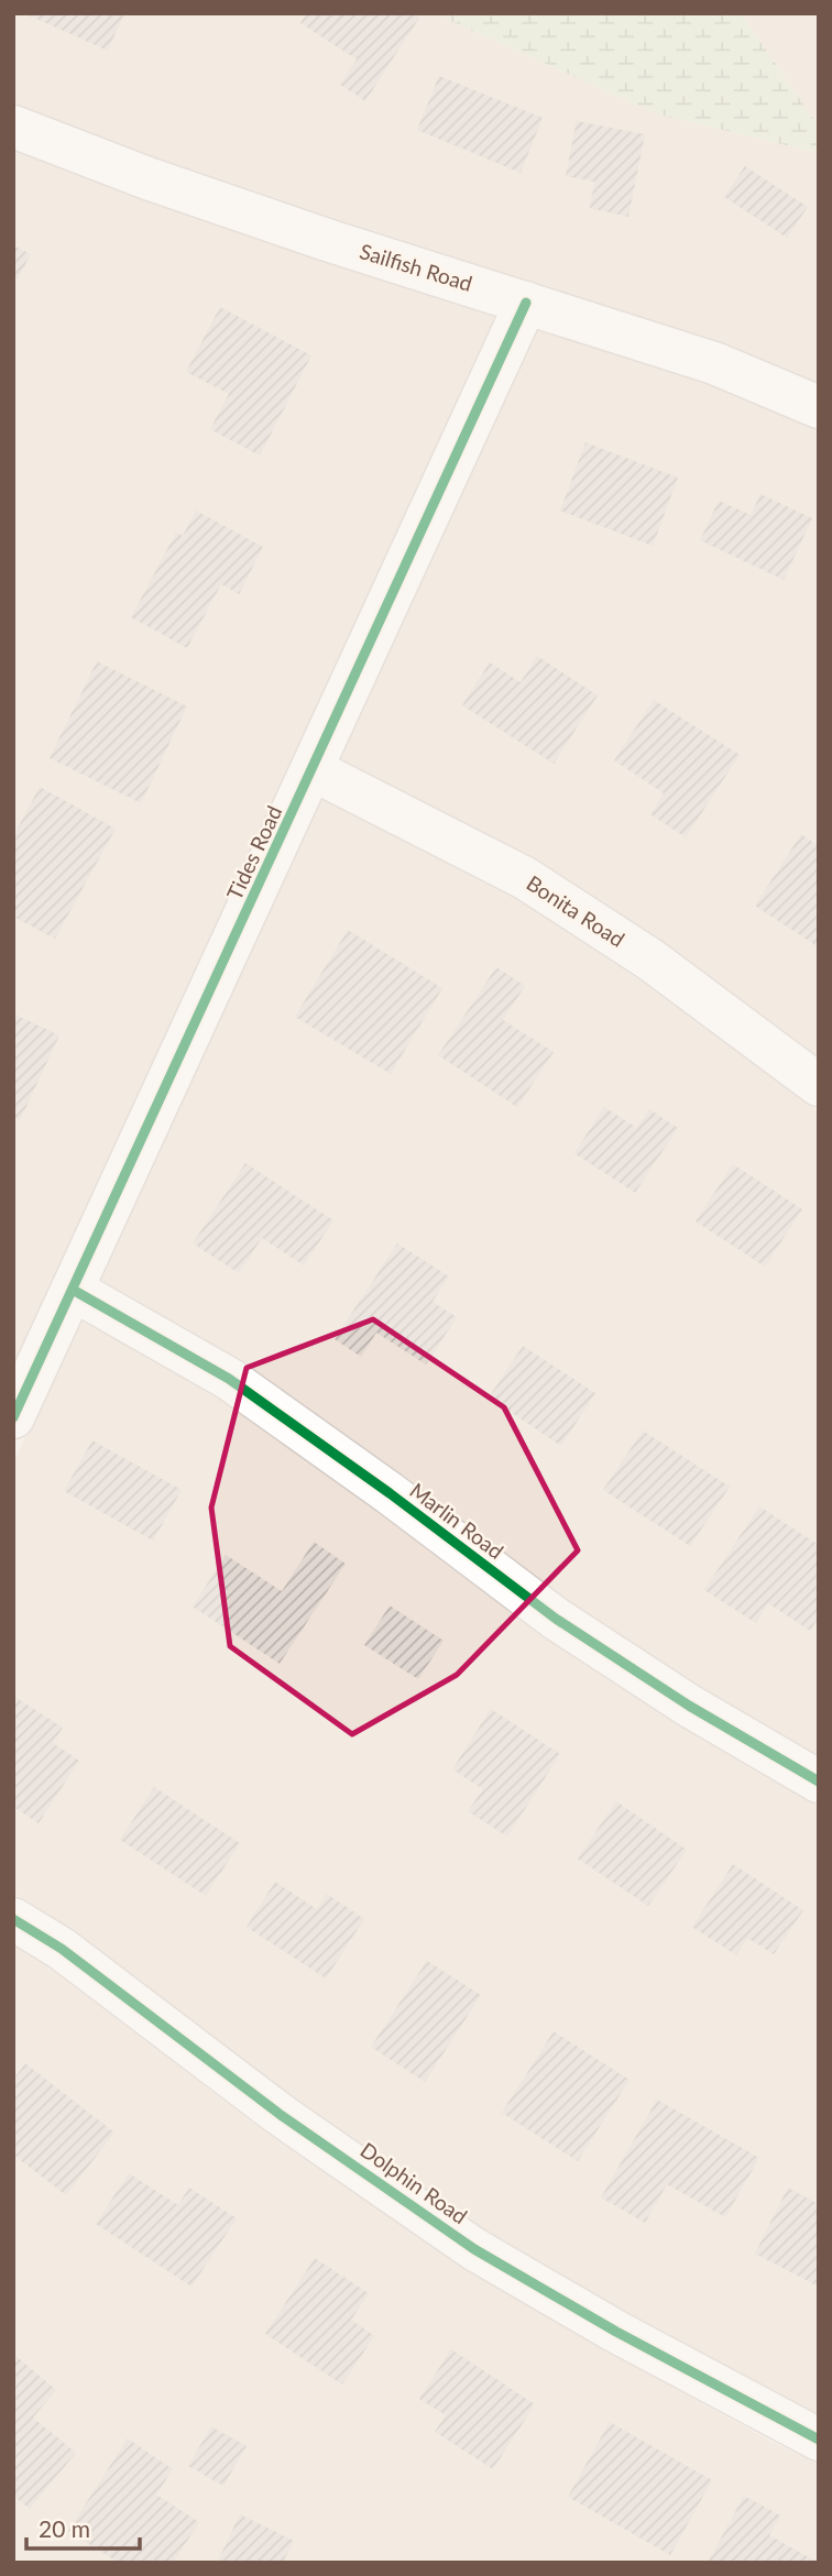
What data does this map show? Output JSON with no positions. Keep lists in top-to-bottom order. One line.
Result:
{"streets":{"street":["Sailfish Road","Tides Road","Bonita Road","Marlin Road","Dolphin Road"]},"crossings":[["Sailfish Road","Tides Road"],["Tides Road","Bonita Road"],["Tides Road","Marlin Road"]],"scale_bar":"20 m"}
